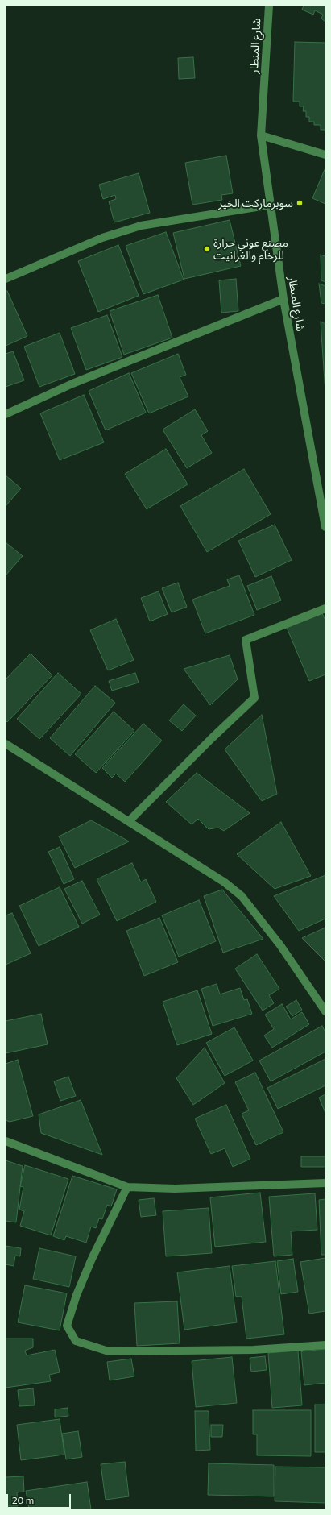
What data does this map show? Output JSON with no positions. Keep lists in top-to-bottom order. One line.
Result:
{"streets":{"street":["شارع المنطار"]},"places":["سوبرماركت الخير","مصنع عوني حرارة للرخام والغرانيت"],"scale_bar":"20 m"}
